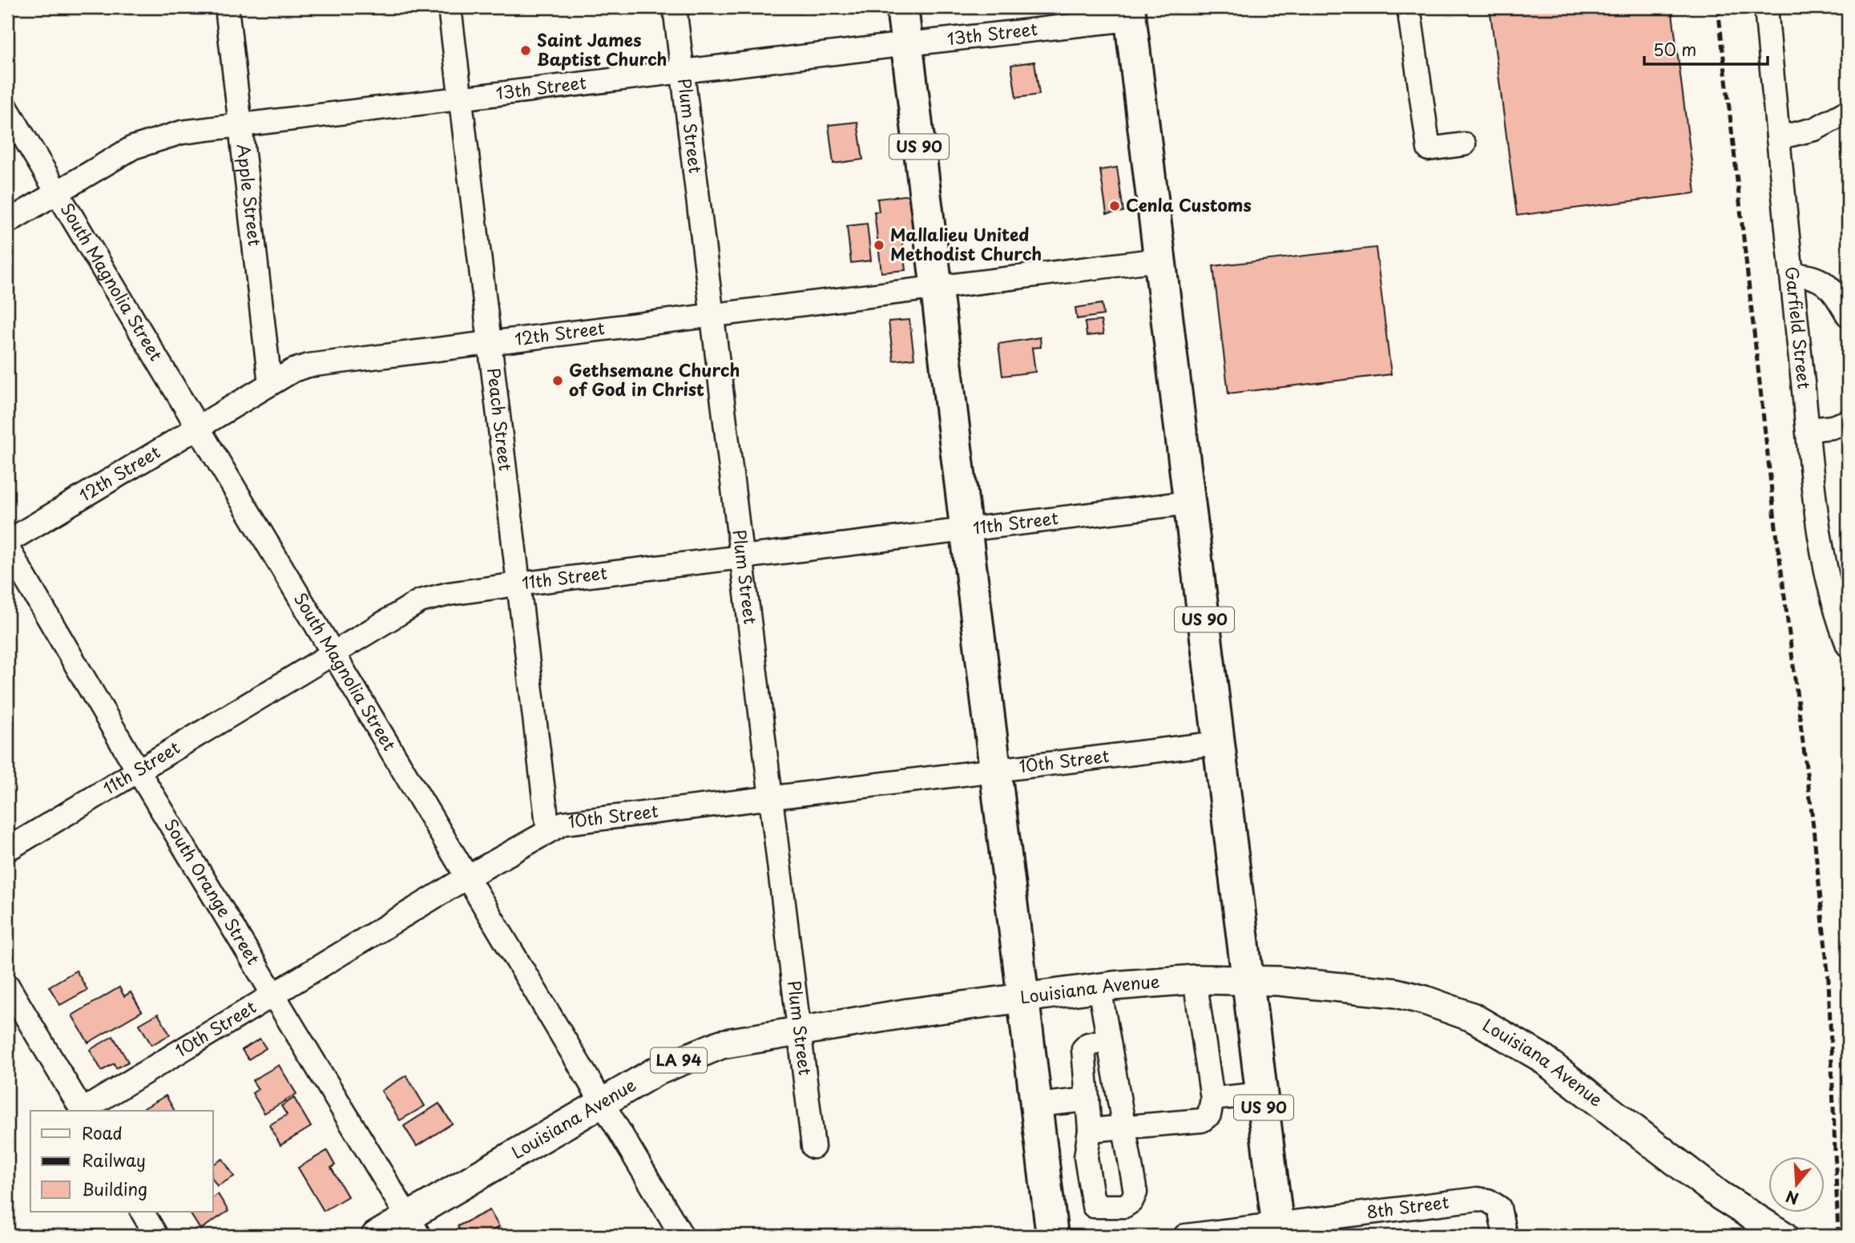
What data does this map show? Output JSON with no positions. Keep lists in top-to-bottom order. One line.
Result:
{"streets":{"highway":["US 90"],"main road":["Louisiana Avenue","LA 94"],"street":["13th Street","Plum Street","Apple Street","South Magnolia Street","Garfield Street","12th Street","Peach Street","11th Street","10th Street","South Orange Street","8th Street"]},"crossings":[["13th Street","Plum Street"],["13th Street","US 90"],["13th Street","Apple Street"],["13th Street","South Magnolia Street"],["13th Street","Peach Street"],["Plum Street","12th Street"],["Plum Street","11th Street"],["Plum Street","10th Street"],["Plum Street","Louisiana Avenue"],["US 90","12th Street"],["US 90","11th Street"],["US 90","10th Street"],["US 90","Louisiana Avenue"],["US 90","8th Street"],["Apple Street","12th Street"],["South Magnolia Street","12th Street"],["South Magnolia Street","11th Street"],["South Magnolia Street","10th Street"],["South Magnolia Street","Louisiana Avenue"],["12th Street","Peach Street"],["Peach Street","11th Street"],["Peach Street","10th Street"],["11th Street","South Orange Street"],["10th Street","South Orange Street"],["South Orange Street","Louisiana Avenue"]],"places":["Saint James Baptist Church","Cenla Customs","Mallalieu United Methodist Church","Gethsemane Church of God in Christ"],"legend":["Road","Railway","Building"],"scale_bar":"50 m","north":"bottom"}
